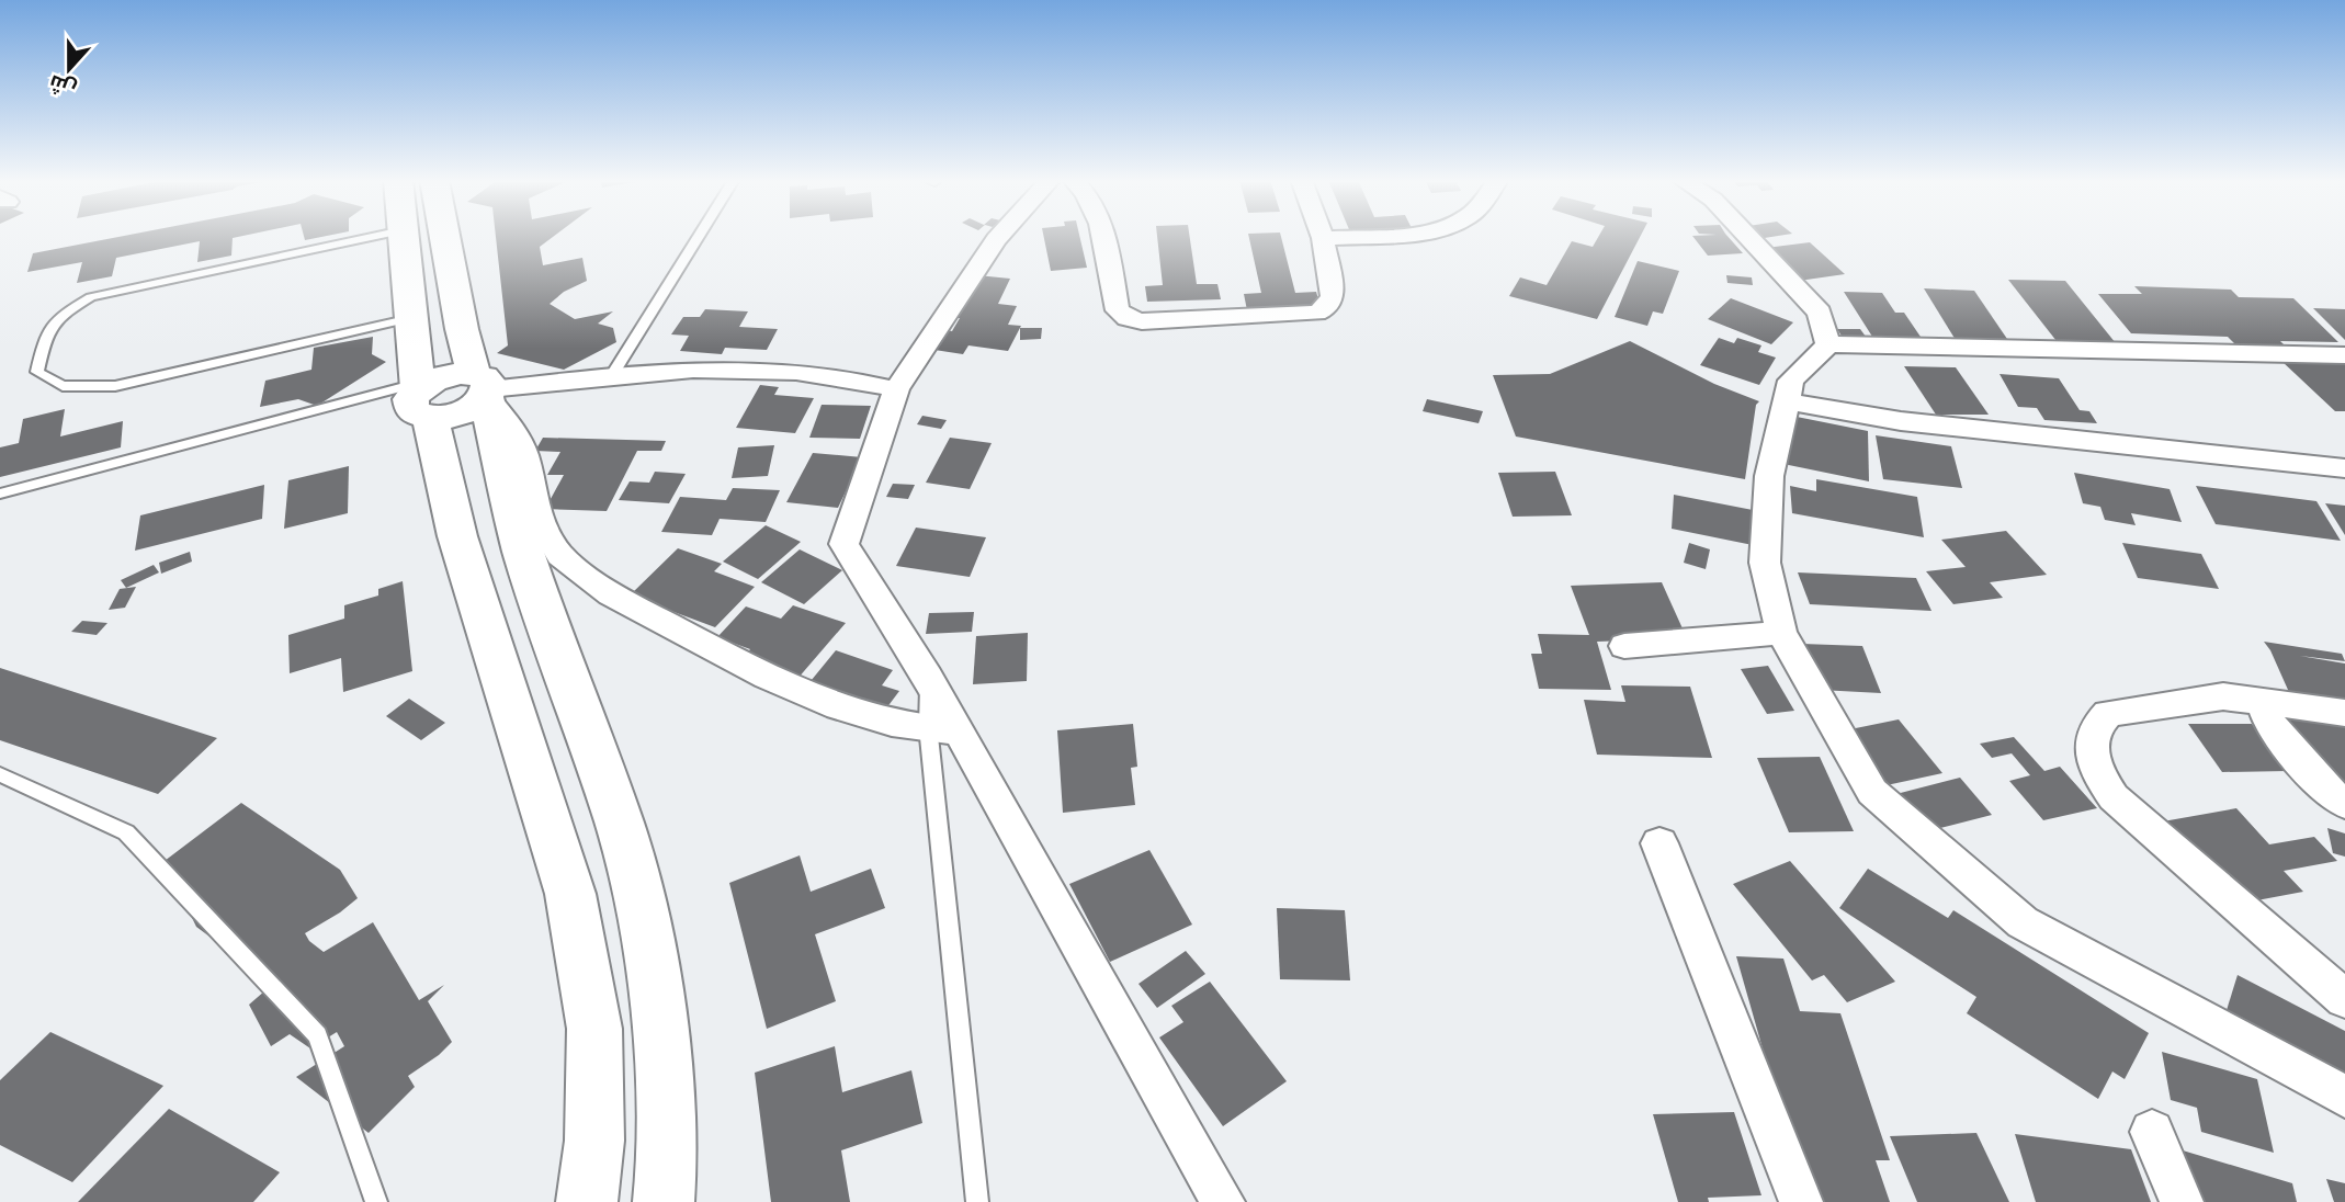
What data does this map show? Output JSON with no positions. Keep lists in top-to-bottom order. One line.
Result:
{"north":"bottom"}
